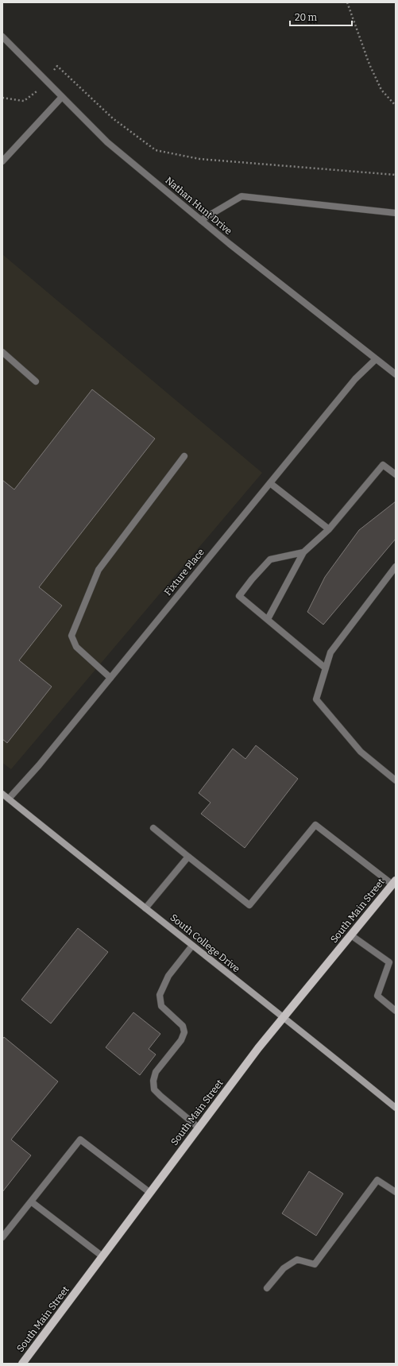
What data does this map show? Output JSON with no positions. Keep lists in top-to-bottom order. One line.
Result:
{"streets":{"main road":["South Main Street","South College Drive"],"street":["Nathan Hunt Drive","Fixture Place"]},"crossings":[["Nathan Hunt Drive","Fixture Place"],["Fixture Place","South College Drive"],["South Main Street","South College Drive"]],"scale_bar":"20 m"}
